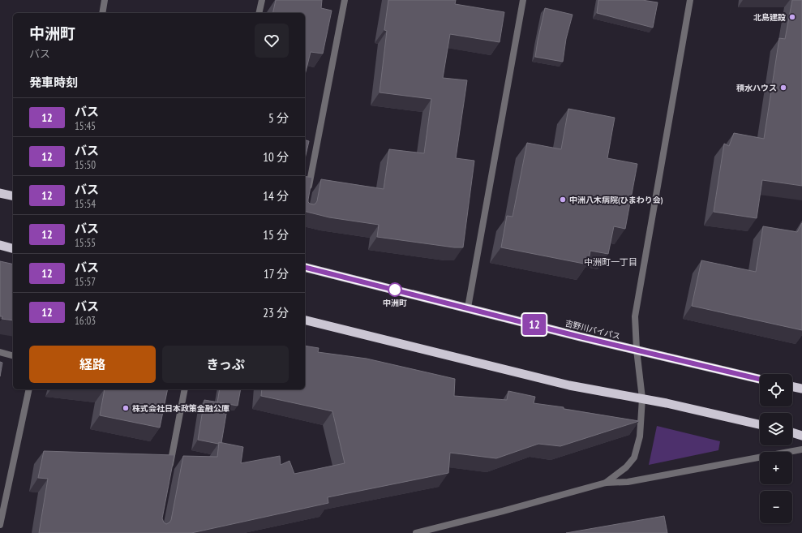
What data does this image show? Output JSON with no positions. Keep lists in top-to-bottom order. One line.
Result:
{"streets":{"highway":["吉野川バイパス"]},"districts":["中洲町一丁目"],"places":["北島建設","積水ハウス","中洲八木病院(ひまわり会)","中洲町","株式会社日本政策金融公庫"],"lines":["bus line 12"],"page":{"on_map":"12","heading":[["中洲町","バス"],"発車時刻"],"list":[{"mark":"12","name":"バス","note":"15:45","value":"5 分"},{"mark":"12","name":"バス","note":"15:50","value":"10 分"},{"mark":"12","name":"バス","note":"15:54","value":"14 分"},{"mark":"12","name":"バス","note":"15:55","value":"15 分"},{"mark":"12","name":"バス","note":"15:57","value":"17 分"},{"mark":"12","name":"バス","note":"16:03","value":"23 分"}],"buttons":["経路","きっぷ"],"map_buttons":["+","−"]}}
